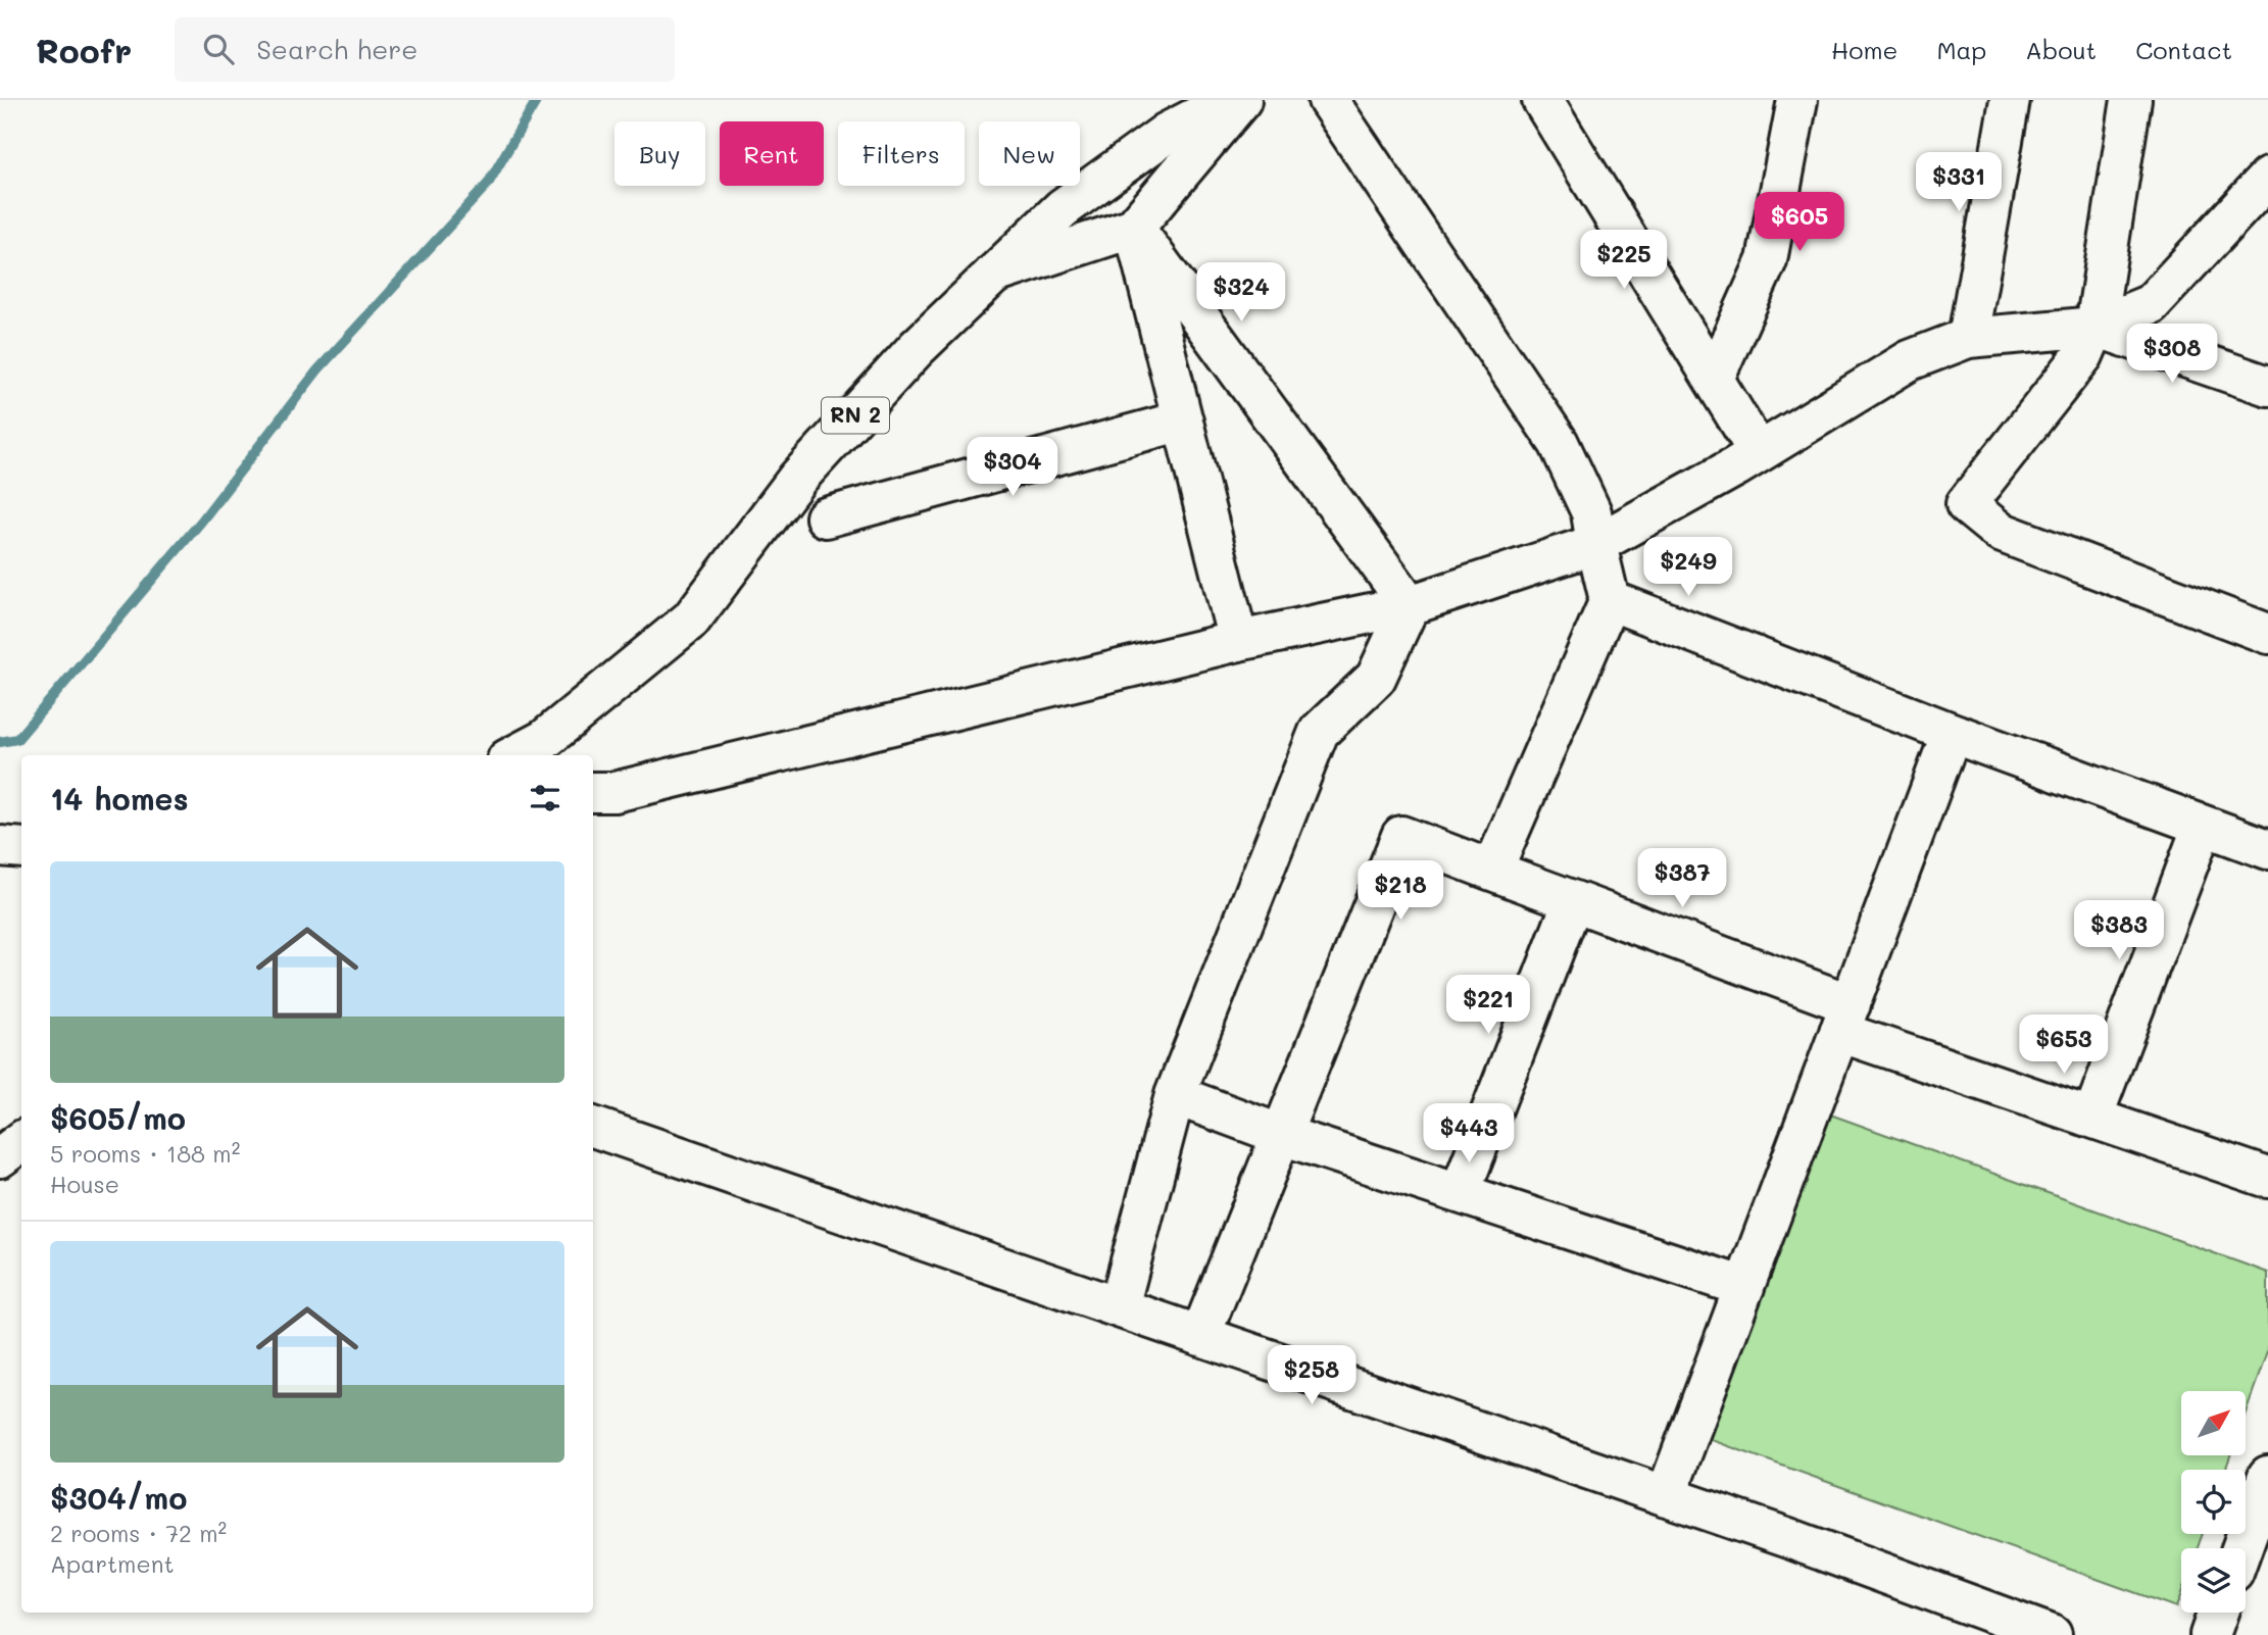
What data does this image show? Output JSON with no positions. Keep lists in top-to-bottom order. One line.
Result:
{"streets":{"street":["RN 2"]},"north":"top right","page":{"header":"Roofr","search":"Search here","nav":["Home","Map","About","Contact"],"chip":["Buy","Rent","Filters","New"],"price":["$331","$605","$225","$324","$308","$304","$249","$387","$218","$383","$221","$653","$443","$258"],"heading":"14 homes","list":[{"name":"$605/mo","note":"5 rooms · 188 m² · House"},{"name":"$304/mo","note":"2 rooms · 72 m² · Apartment"}]}}
